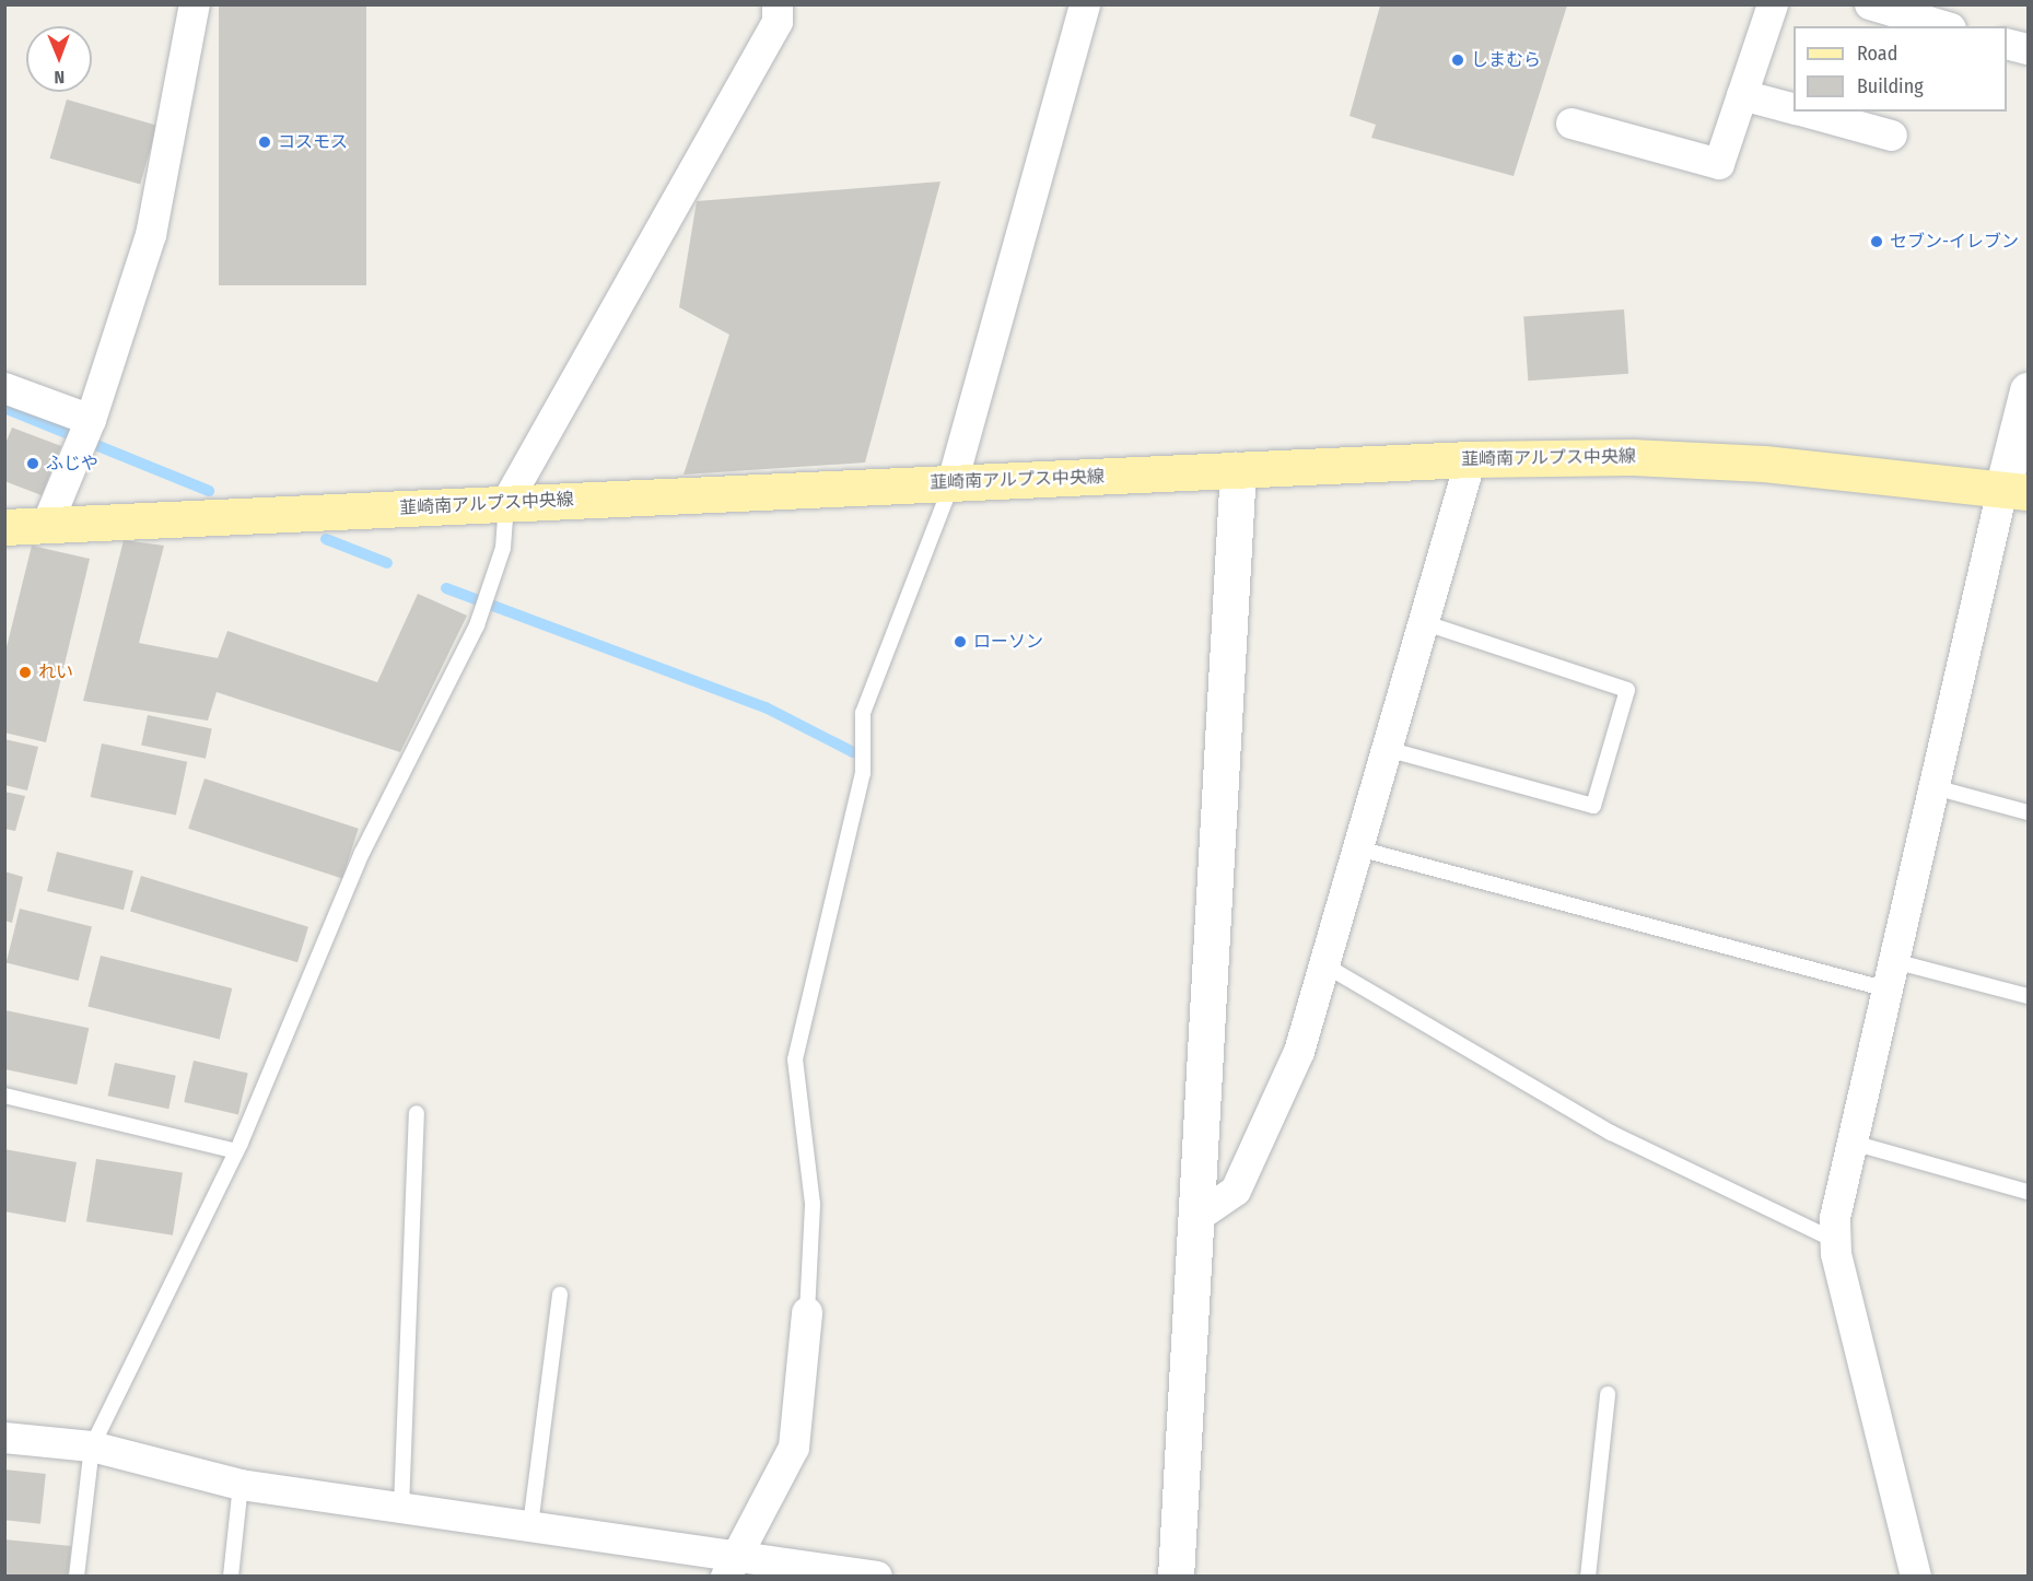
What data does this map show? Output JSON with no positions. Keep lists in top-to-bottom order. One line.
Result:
{"streets":{"main road":["韮崎南アルプス中央線"]},"places":["しまむら","コスモス","セブン-イレブン","ふじや","ローソン","れい"],"legend":["Road","Building"],"north":"bottom"}
